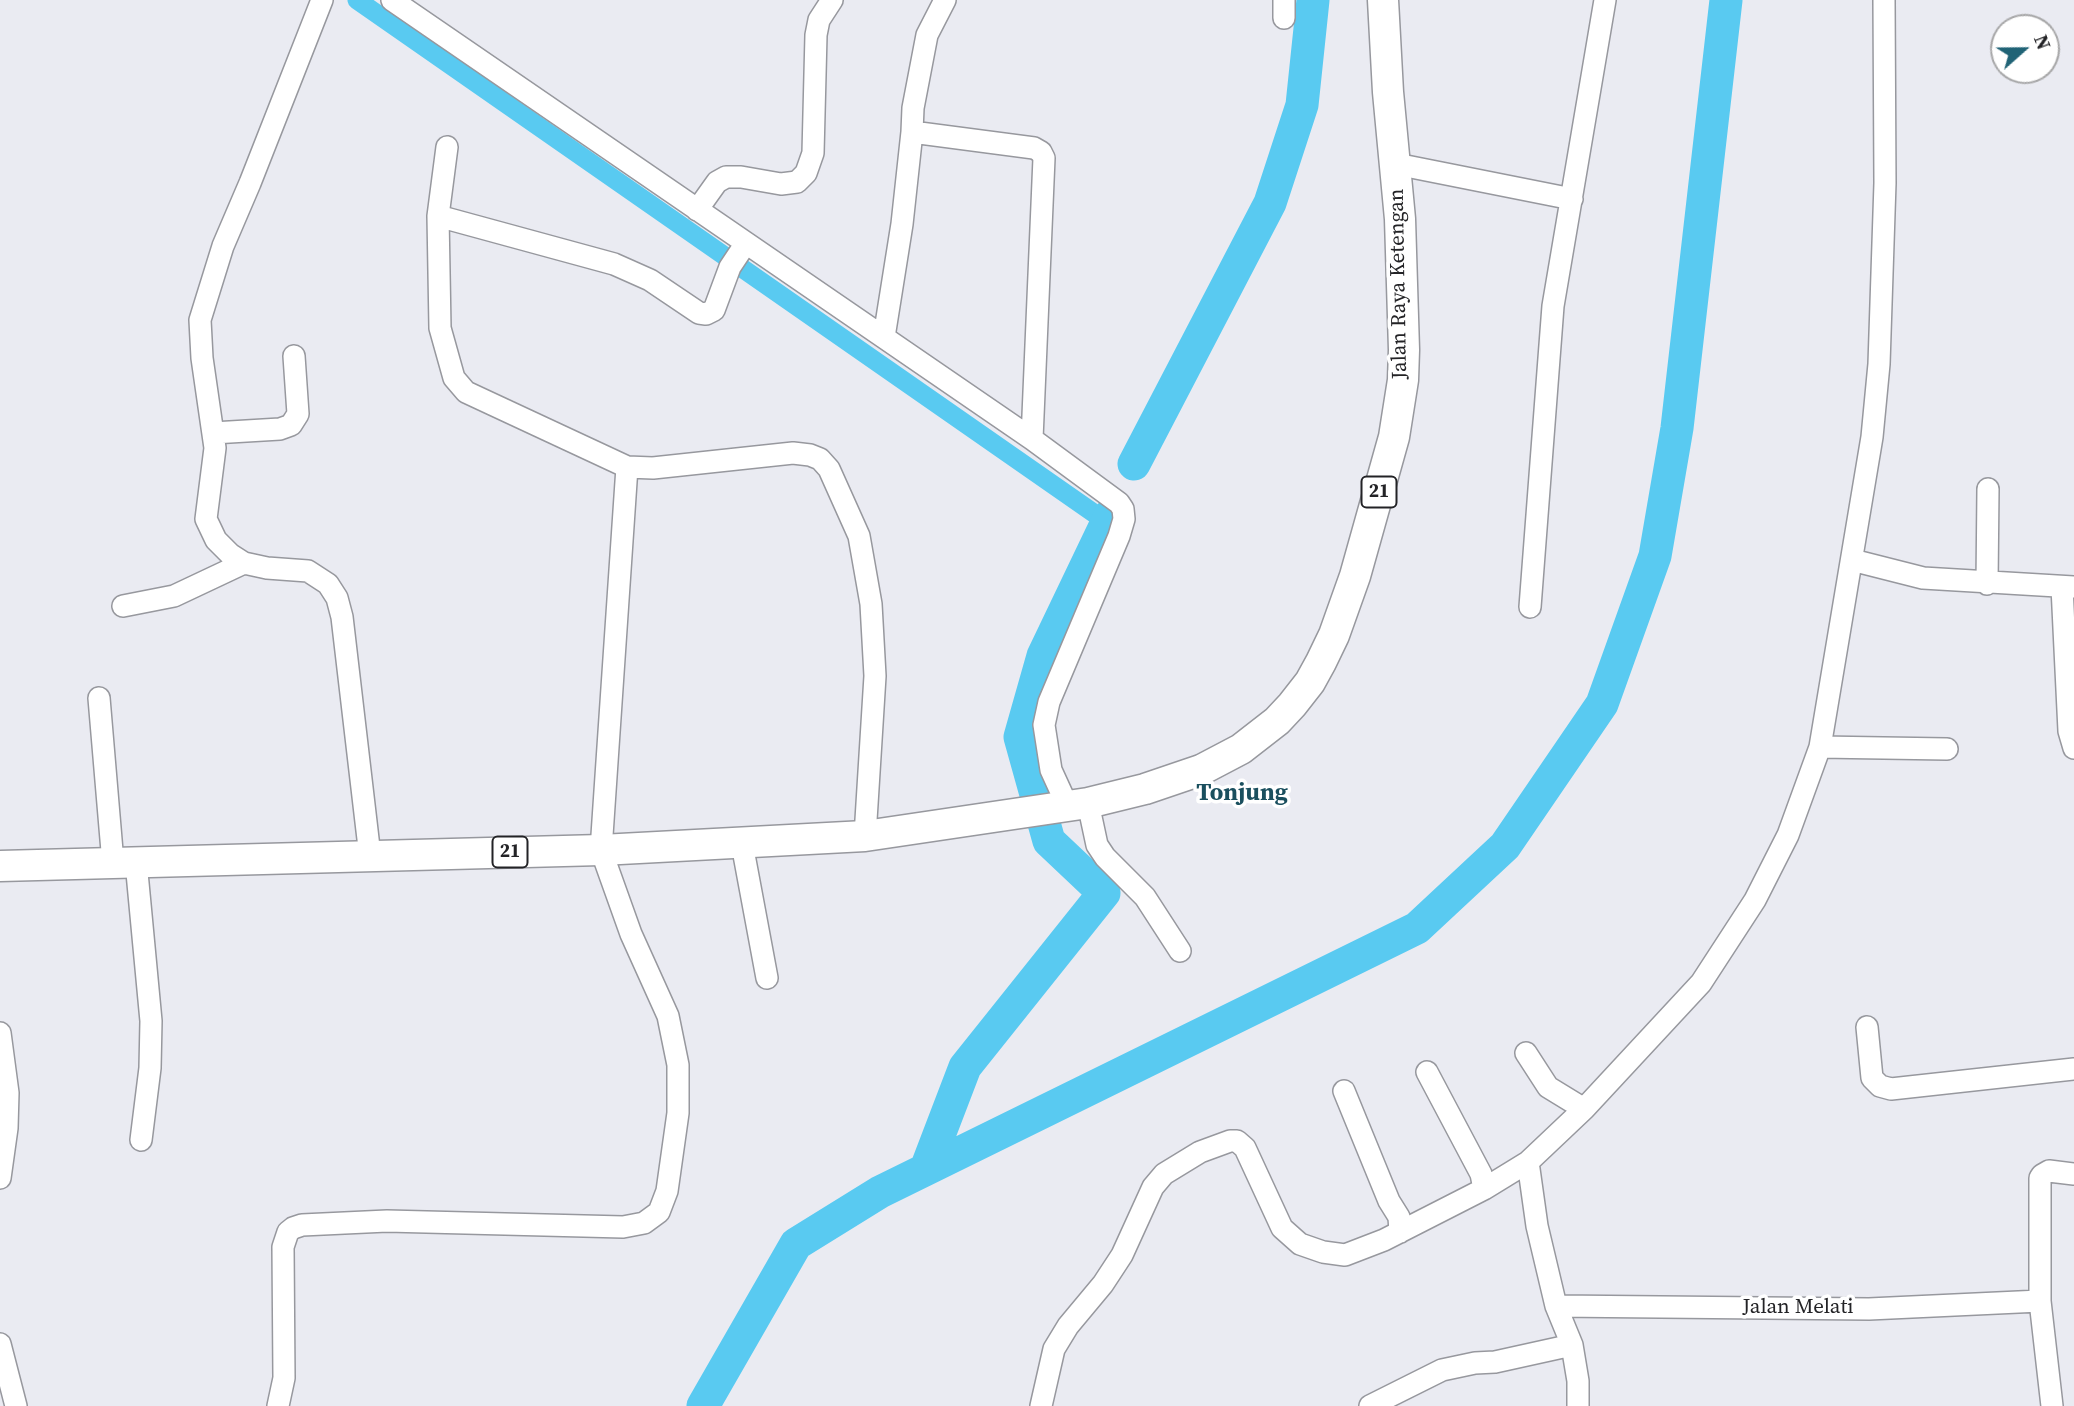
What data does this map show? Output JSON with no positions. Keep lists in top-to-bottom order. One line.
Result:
{"streets":{"highway":["Jalan Raya Ketengan","21"],"street":["Jalan Melati"]},"crossings":[["Jalan Raya Ketengan","21"]],"districts":["Tonjung"],"north":"right"}
